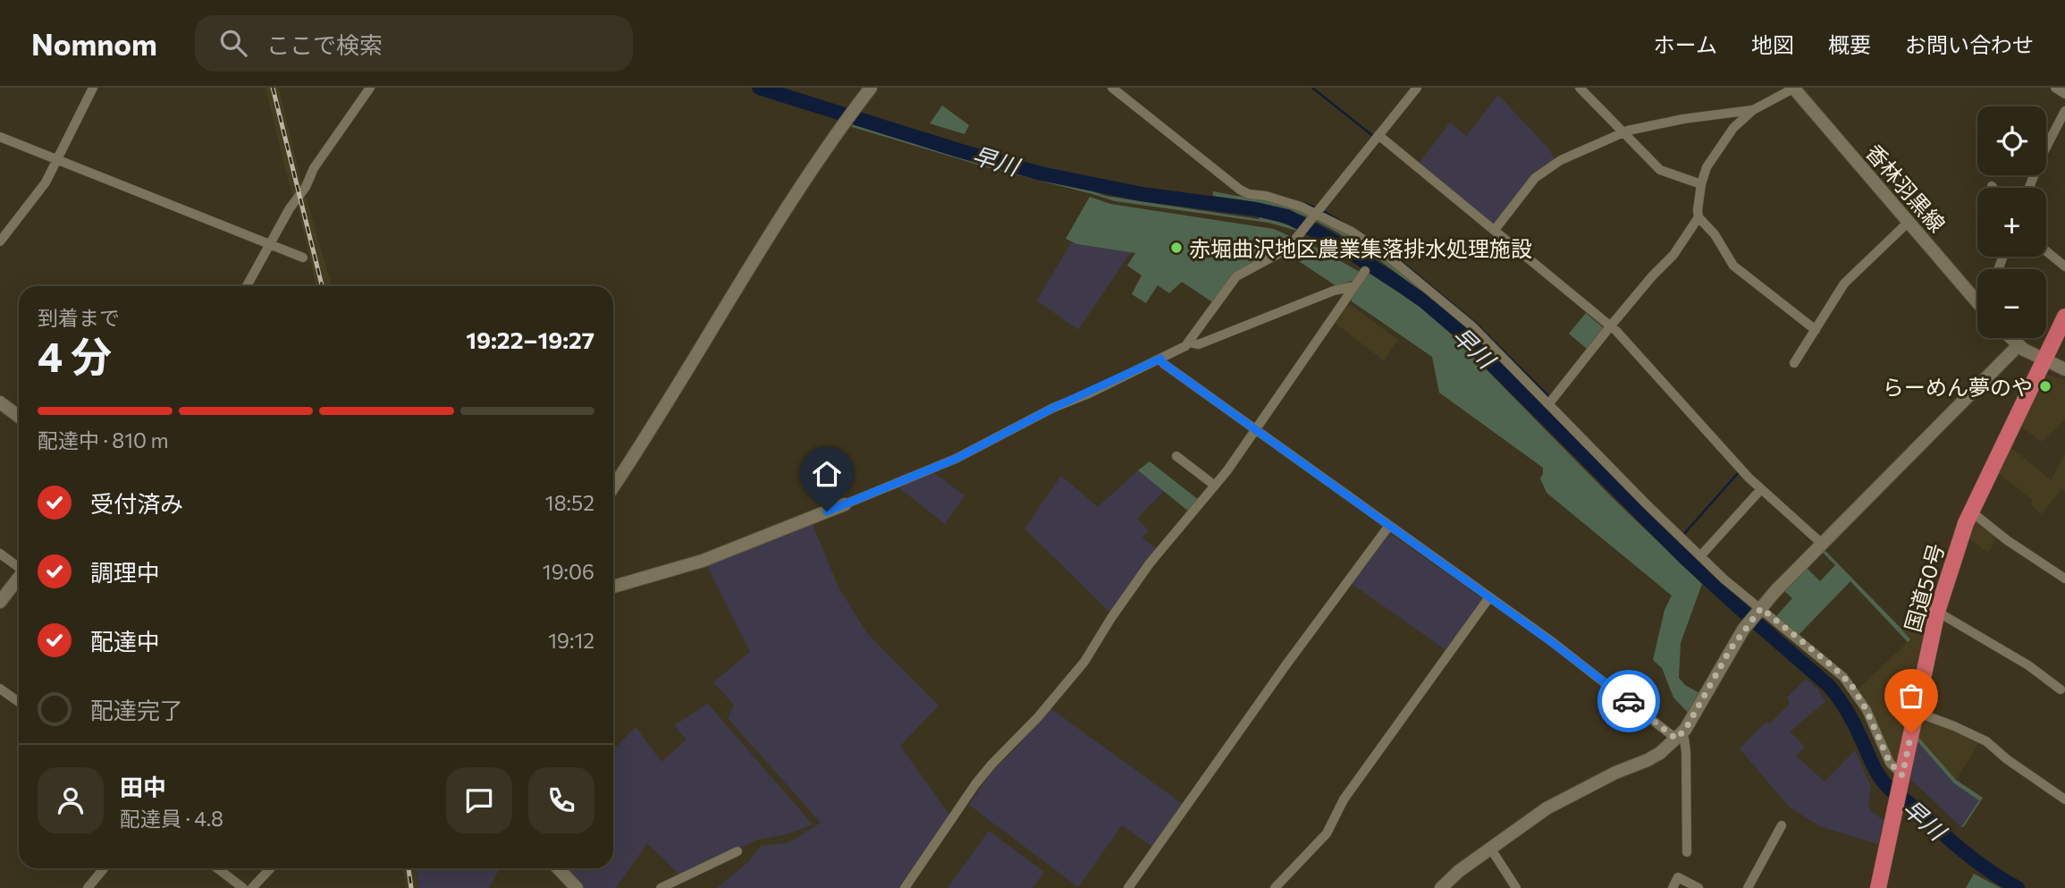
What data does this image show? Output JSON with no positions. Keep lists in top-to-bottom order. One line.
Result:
{"streets":{"highway":["国道50号"],"street":["香林羽黒線"]},"water":["早川"],"places":["赤堀曲沢地区農業集落排水処理施設","らーめん夢のや"],"page":{"header":"Nomnom","search":"ここで検索","nav":["ホーム","地図","概要","お問い合わせ"],"map_buttons":["+","−"],"heading":["4 分","到着まで","19:22–19:27"],"panel":["田中","配達員 · 4.8"],"bar":"配達中 · 810 m","list":[["受付済み","18:52"],["調理中","19:06"],["配達中","19:12"],"配達完了"]}}
